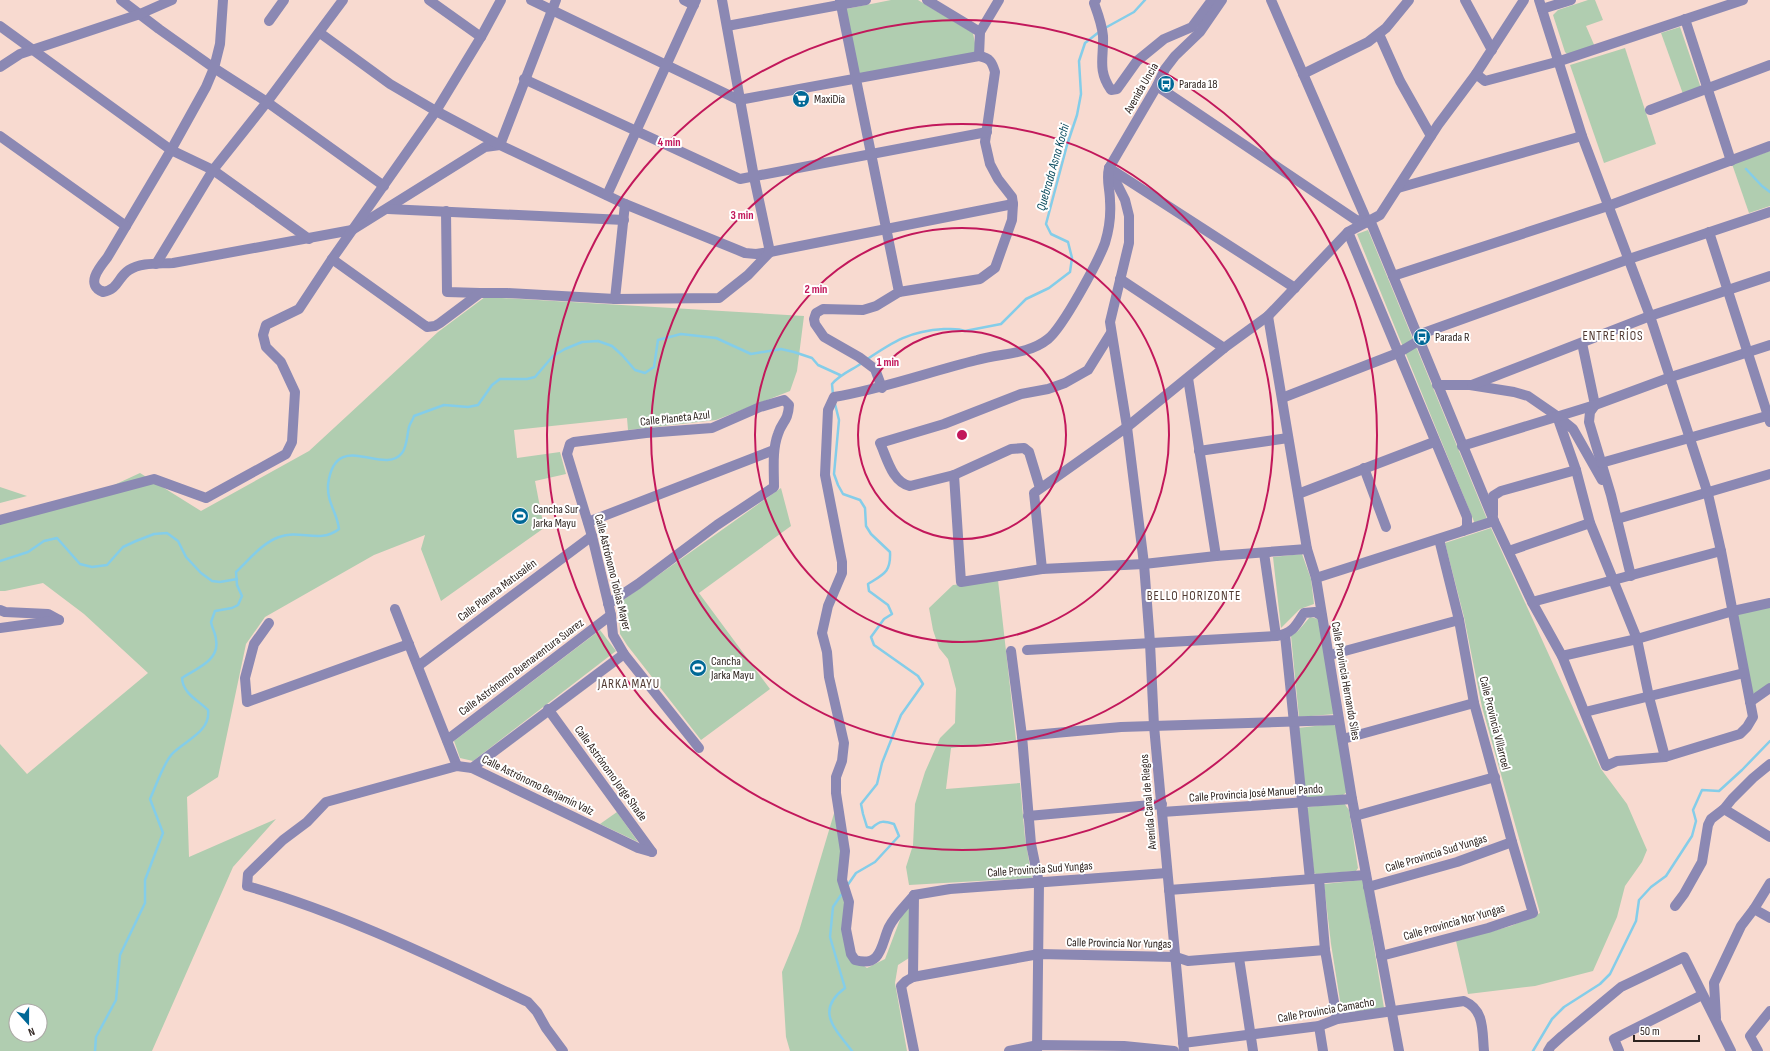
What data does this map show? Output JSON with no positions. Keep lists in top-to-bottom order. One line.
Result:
{"streets":{"street":["Avenida Uncia","Calle Planeta Azul","Calle Astrónomo Tobías Mayer","Calle Planeta Matusalén","Calle Astrónomo Buenaventura Suarez","Calle Provincia Hernando Siles","Calle Provincia Villarroel","Calle Astrónomo Jorge Shade","Calle Astrónomo Benjamín Valz","Calle Provincia José Manuel Pando","Avenida Canal de Riegos","Calle Provincia Sud Yungas","Calle Provincia Nor Yungas","Calle Provincia Camacho"]},"crossings":[["Avenida Uncia","Avenida Canal de Riegos"],["Avenida Uncia","Calle Provincia Sud Yungas"],["Calle Planeta Azul","Calle Astrónomo Tobías Mayer"],["Calle Astrónomo Tobías Mayer","Calle Planeta Matusalén"],["Calle Astrónomo Tobías Mayer","Calle Astrónomo Buenaventura Suarez"],["Calle Provincia Hernando Siles","Calle Provincia José Manuel Pando"],["Calle Provincia Hernando Siles","Calle Provincia Sud Yungas"],["Calle Provincia Hernando Siles","Calle Provincia Nor Yungas"],["Calle Provincia Hernando Siles","Calle Provincia Camacho"],["Calle Provincia Villarroel","Calle Provincia Sud Yungas"],["Calle Provincia Villarroel","Calle Provincia Nor Yungas"],["Calle Astrónomo Jorge Shade","Calle Astrónomo Benjamín Valz"],["Calle Provincia José Manuel Pando","Avenida Canal de Riegos"],["Avenida Canal de Riegos","Calle Provincia Sud Yungas"],["Avenida Canal de Riegos","Calle Provincia Nor Yungas"],["Avenida Canal de Riegos","Calle Provincia Camacho"]],"districts":["ENTRE RÍOS","BELLO HORIZONTE","JARKA MAYU"],"water":["Quebrada Asna Kochi"],"places":{"bus stop":["Parada 18","Parada R"],"supermarket":["MaxiDía"],"sports":["Cancha Sur Jarka Mayu","Cancha Jarka Mayu"]},"scale_bar":"50 m","north":"bottom","rings":["4 min","3 min","2 min","1 min"]}
